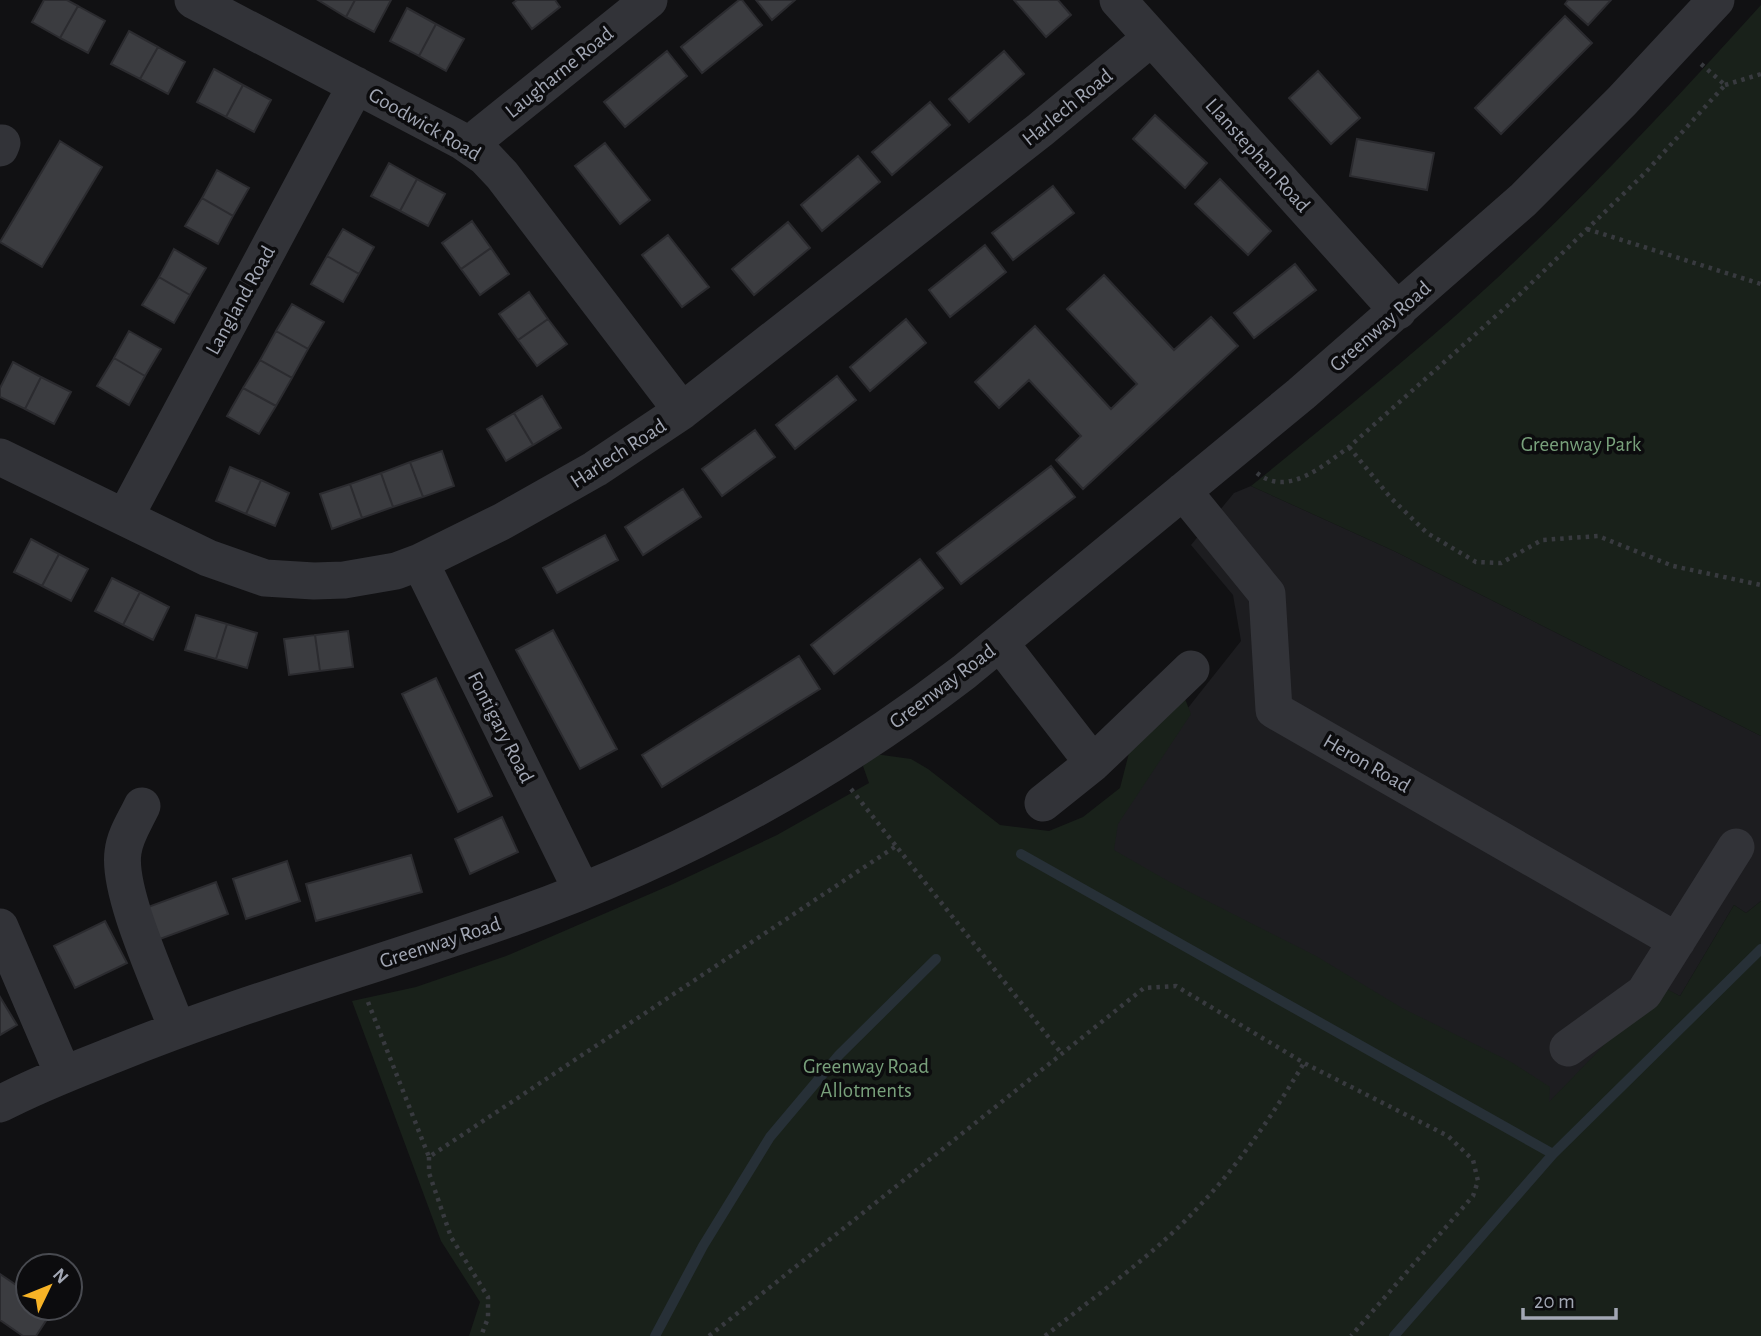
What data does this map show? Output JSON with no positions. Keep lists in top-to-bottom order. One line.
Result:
{"streets":{"street":["Laugharne Road","Harlech Road","Goodwick Road","Llanstephan Road","Langland Road","Greenway Road","Fontigary Road","Heron Road"]},"crossings":[["Laugharne Road","Goodwick Road"],["Harlech Road","Goodwick Road"],["Harlech Road","Llanstephan Road"],["Harlech Road","Langland Road"],["Harlech Road","Fontigary Road"],["Goodwick Road","Langland Road"],["Llanstephan Road","Greenway Road"],["Greenway Road","Fontigary Road"],["Greenway Road","Heron Road"]],"parks":["Greenway Park","Greenway Road Allotments"],"scale_bar":"20 m","north":"top right"}
